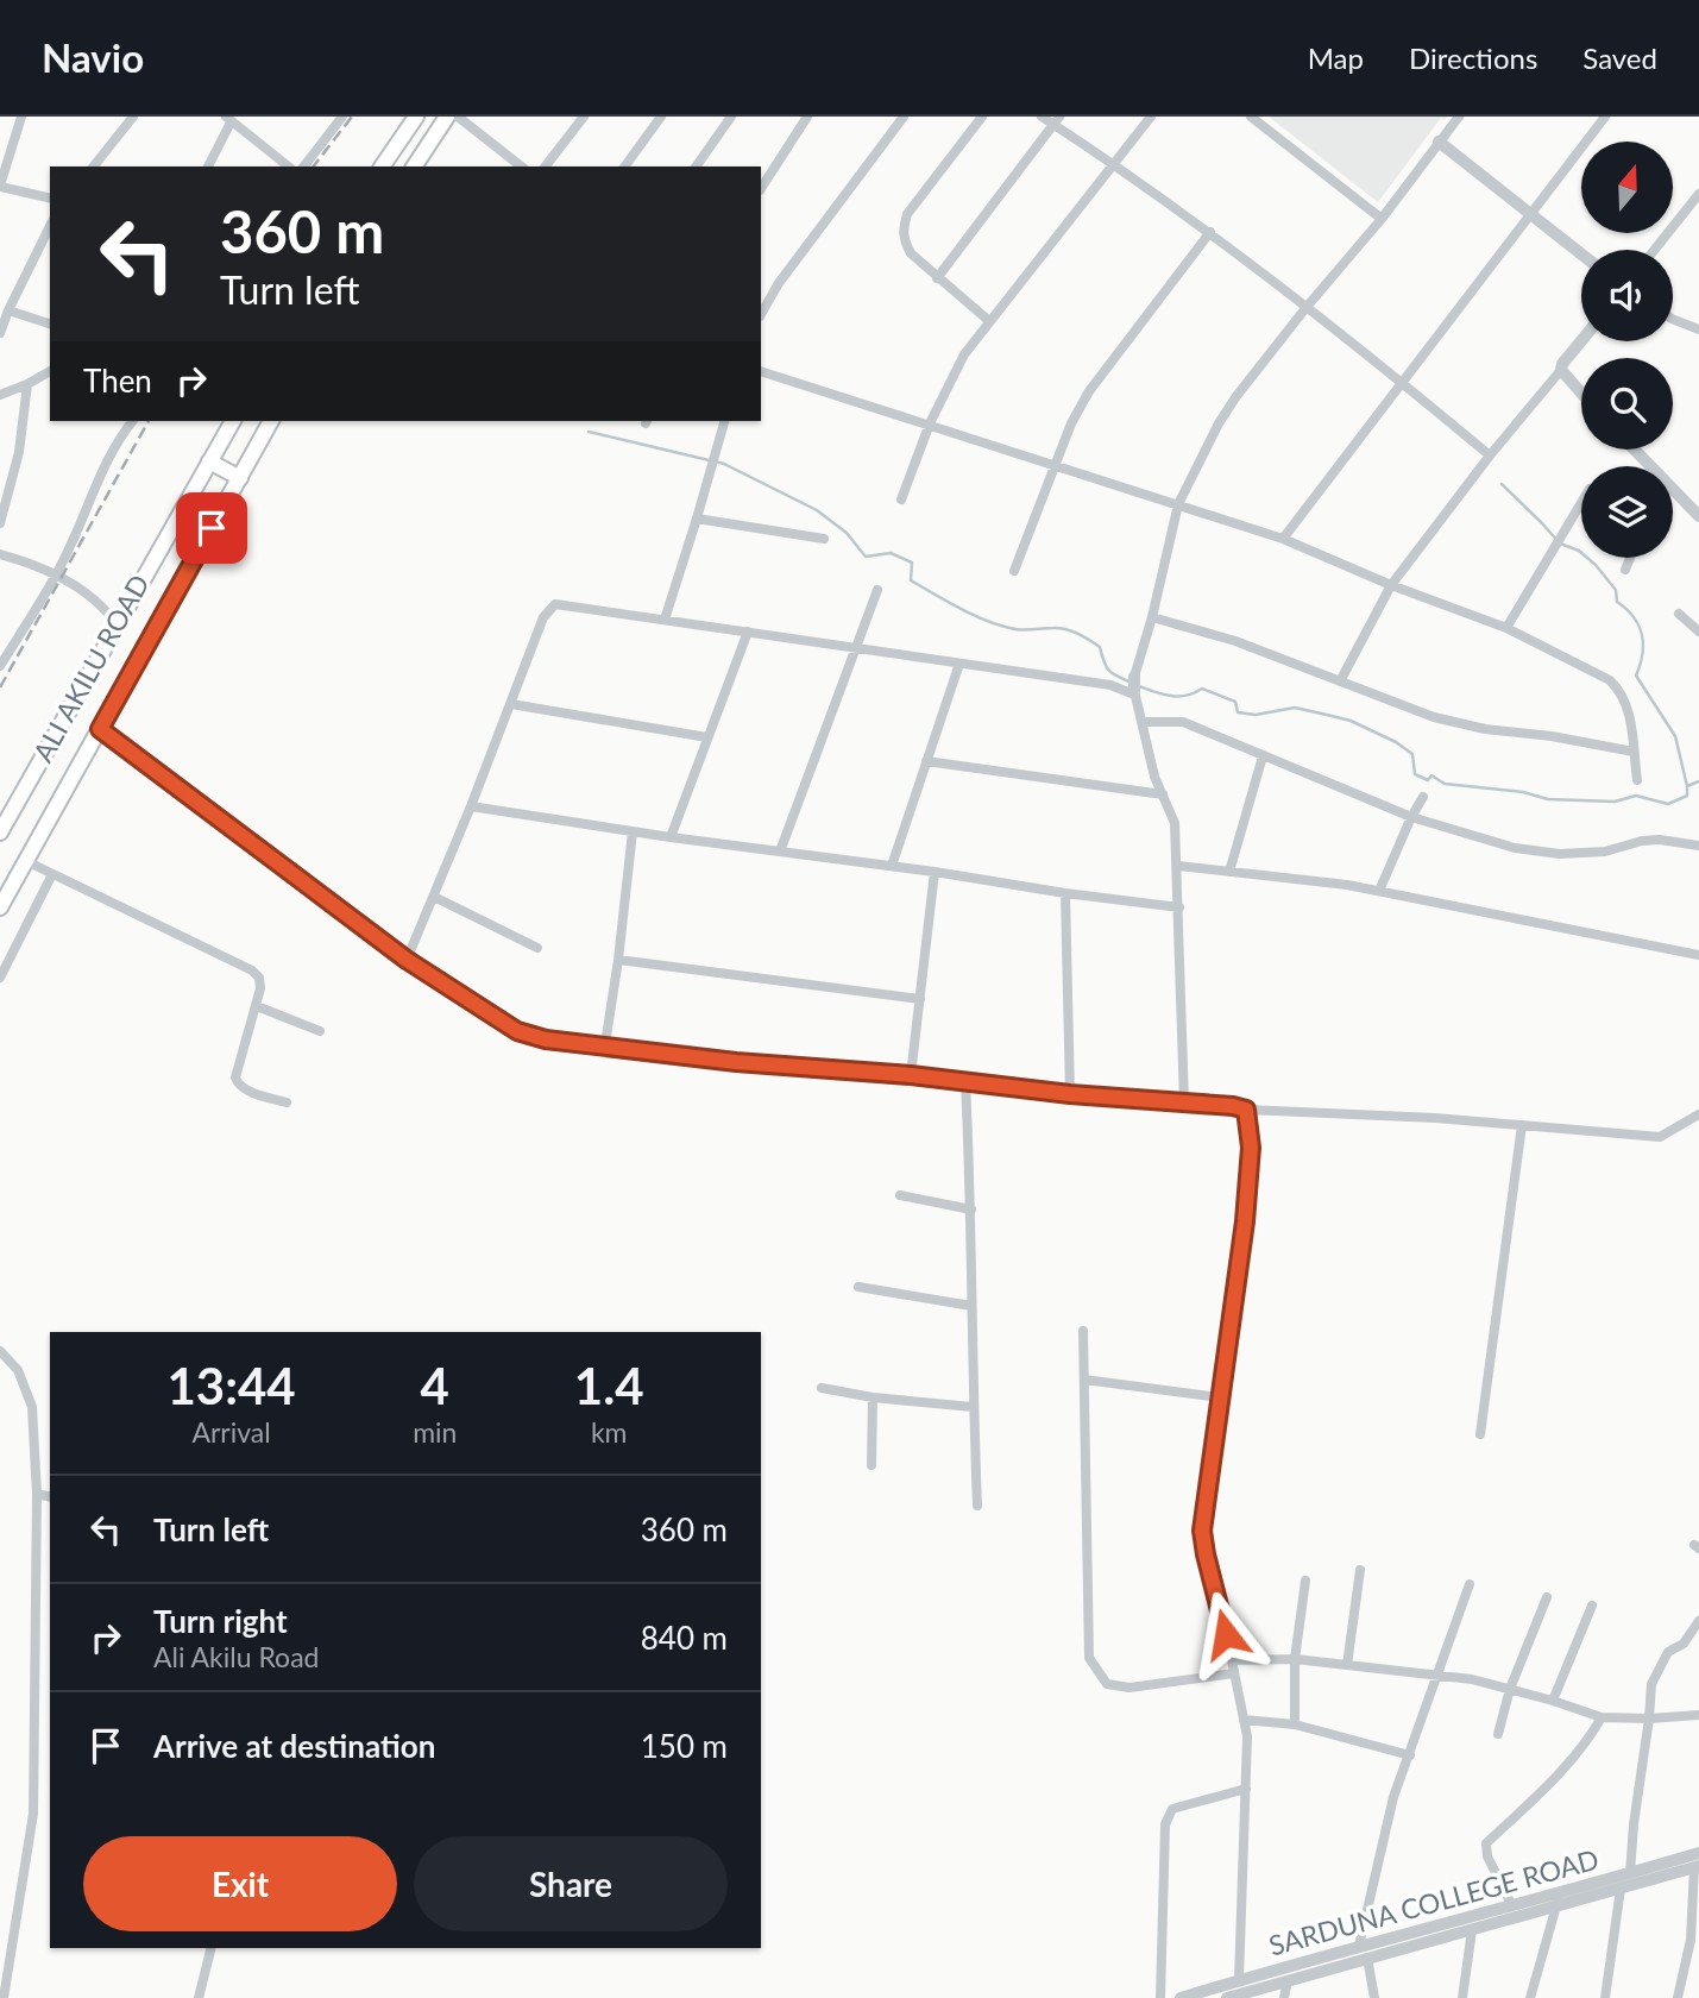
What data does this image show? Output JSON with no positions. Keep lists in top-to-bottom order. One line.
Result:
{"streets":{"main road":["ALI AKILU ROAD"],"street":["SARDUNA COLLEGE ROAD"]},"north":"top","page":{"header":"Navio","nav":["Map","Directions","Saved"],"turn":["360 m","Turn left"],"then":"Then","eta":["13:44","Arrival","4","min","1.4","km"],"list":[{"name":"Turn left","value":"360 m"},{"name":"Turn right","note":"Ali Akilu Road","value":"840 m"},{"name":"Arrive at destination","value":"150 m"}],"buttons":["Exit","Share"]}}
